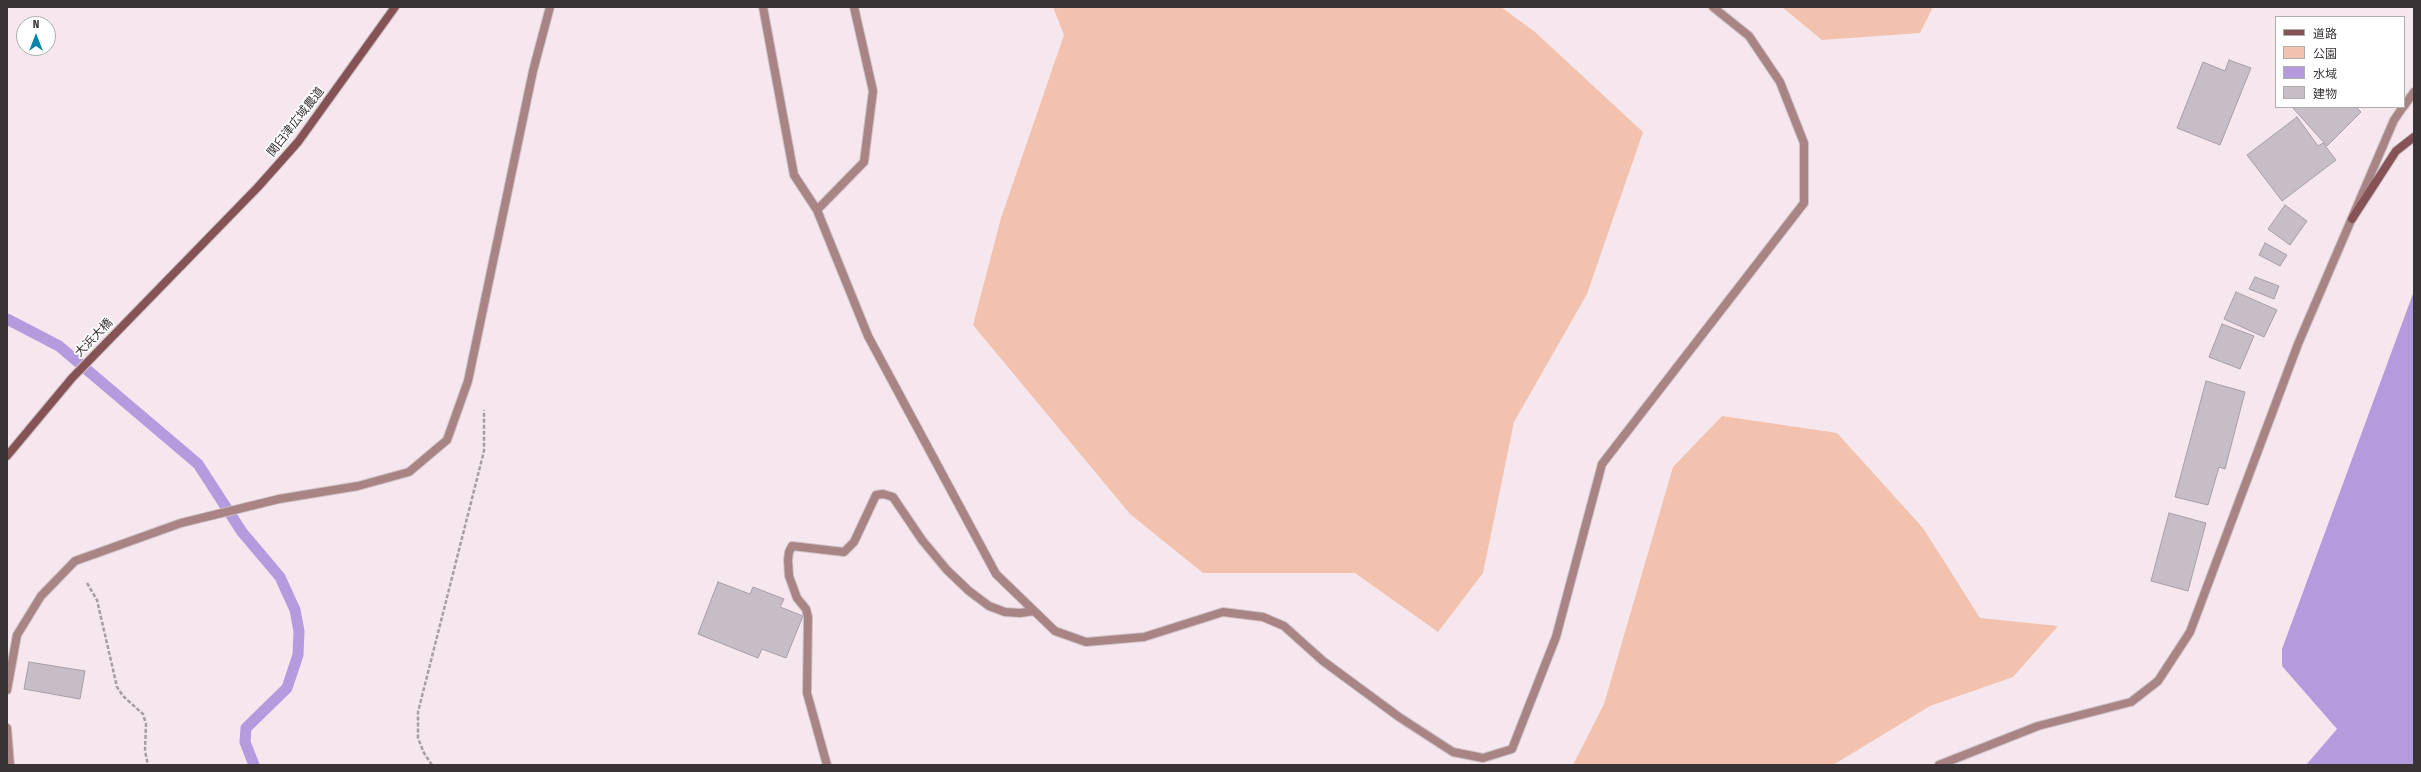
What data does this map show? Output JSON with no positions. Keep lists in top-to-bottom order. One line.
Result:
{"streets":{"street":["関臼津広域農道","大浜大橋"]},"crossings":[["関臼津広域農道","大浜大橋"]],"legend":["道路","公園","水域","建物"],"north":"top"}
